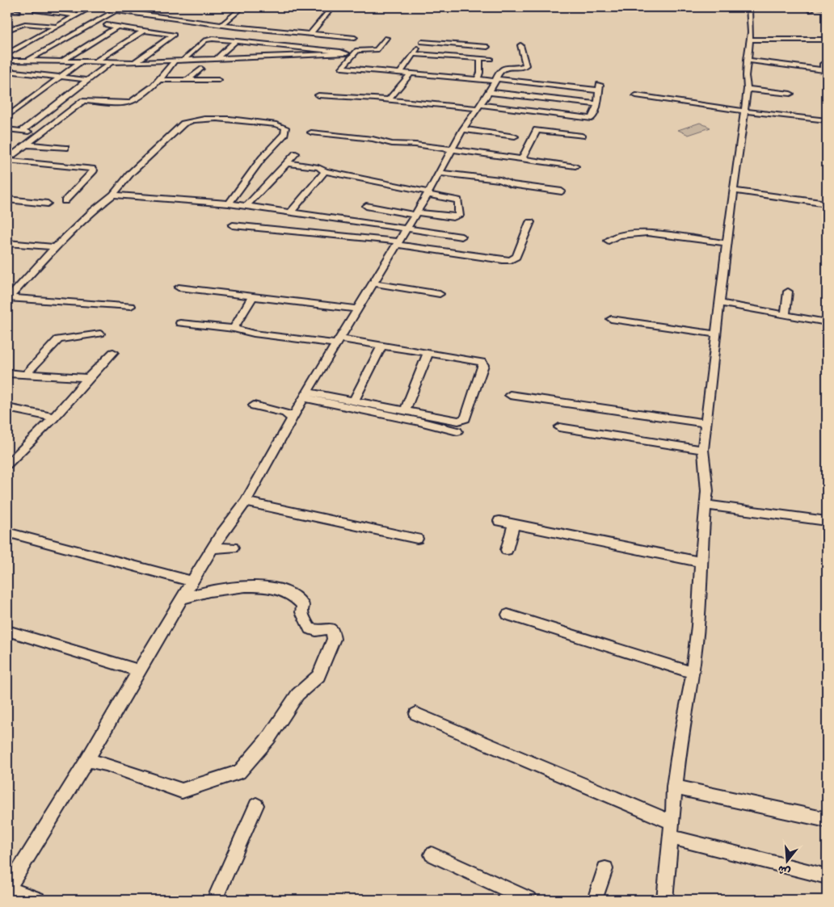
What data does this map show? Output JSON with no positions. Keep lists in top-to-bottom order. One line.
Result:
{"north":"bottom"}
